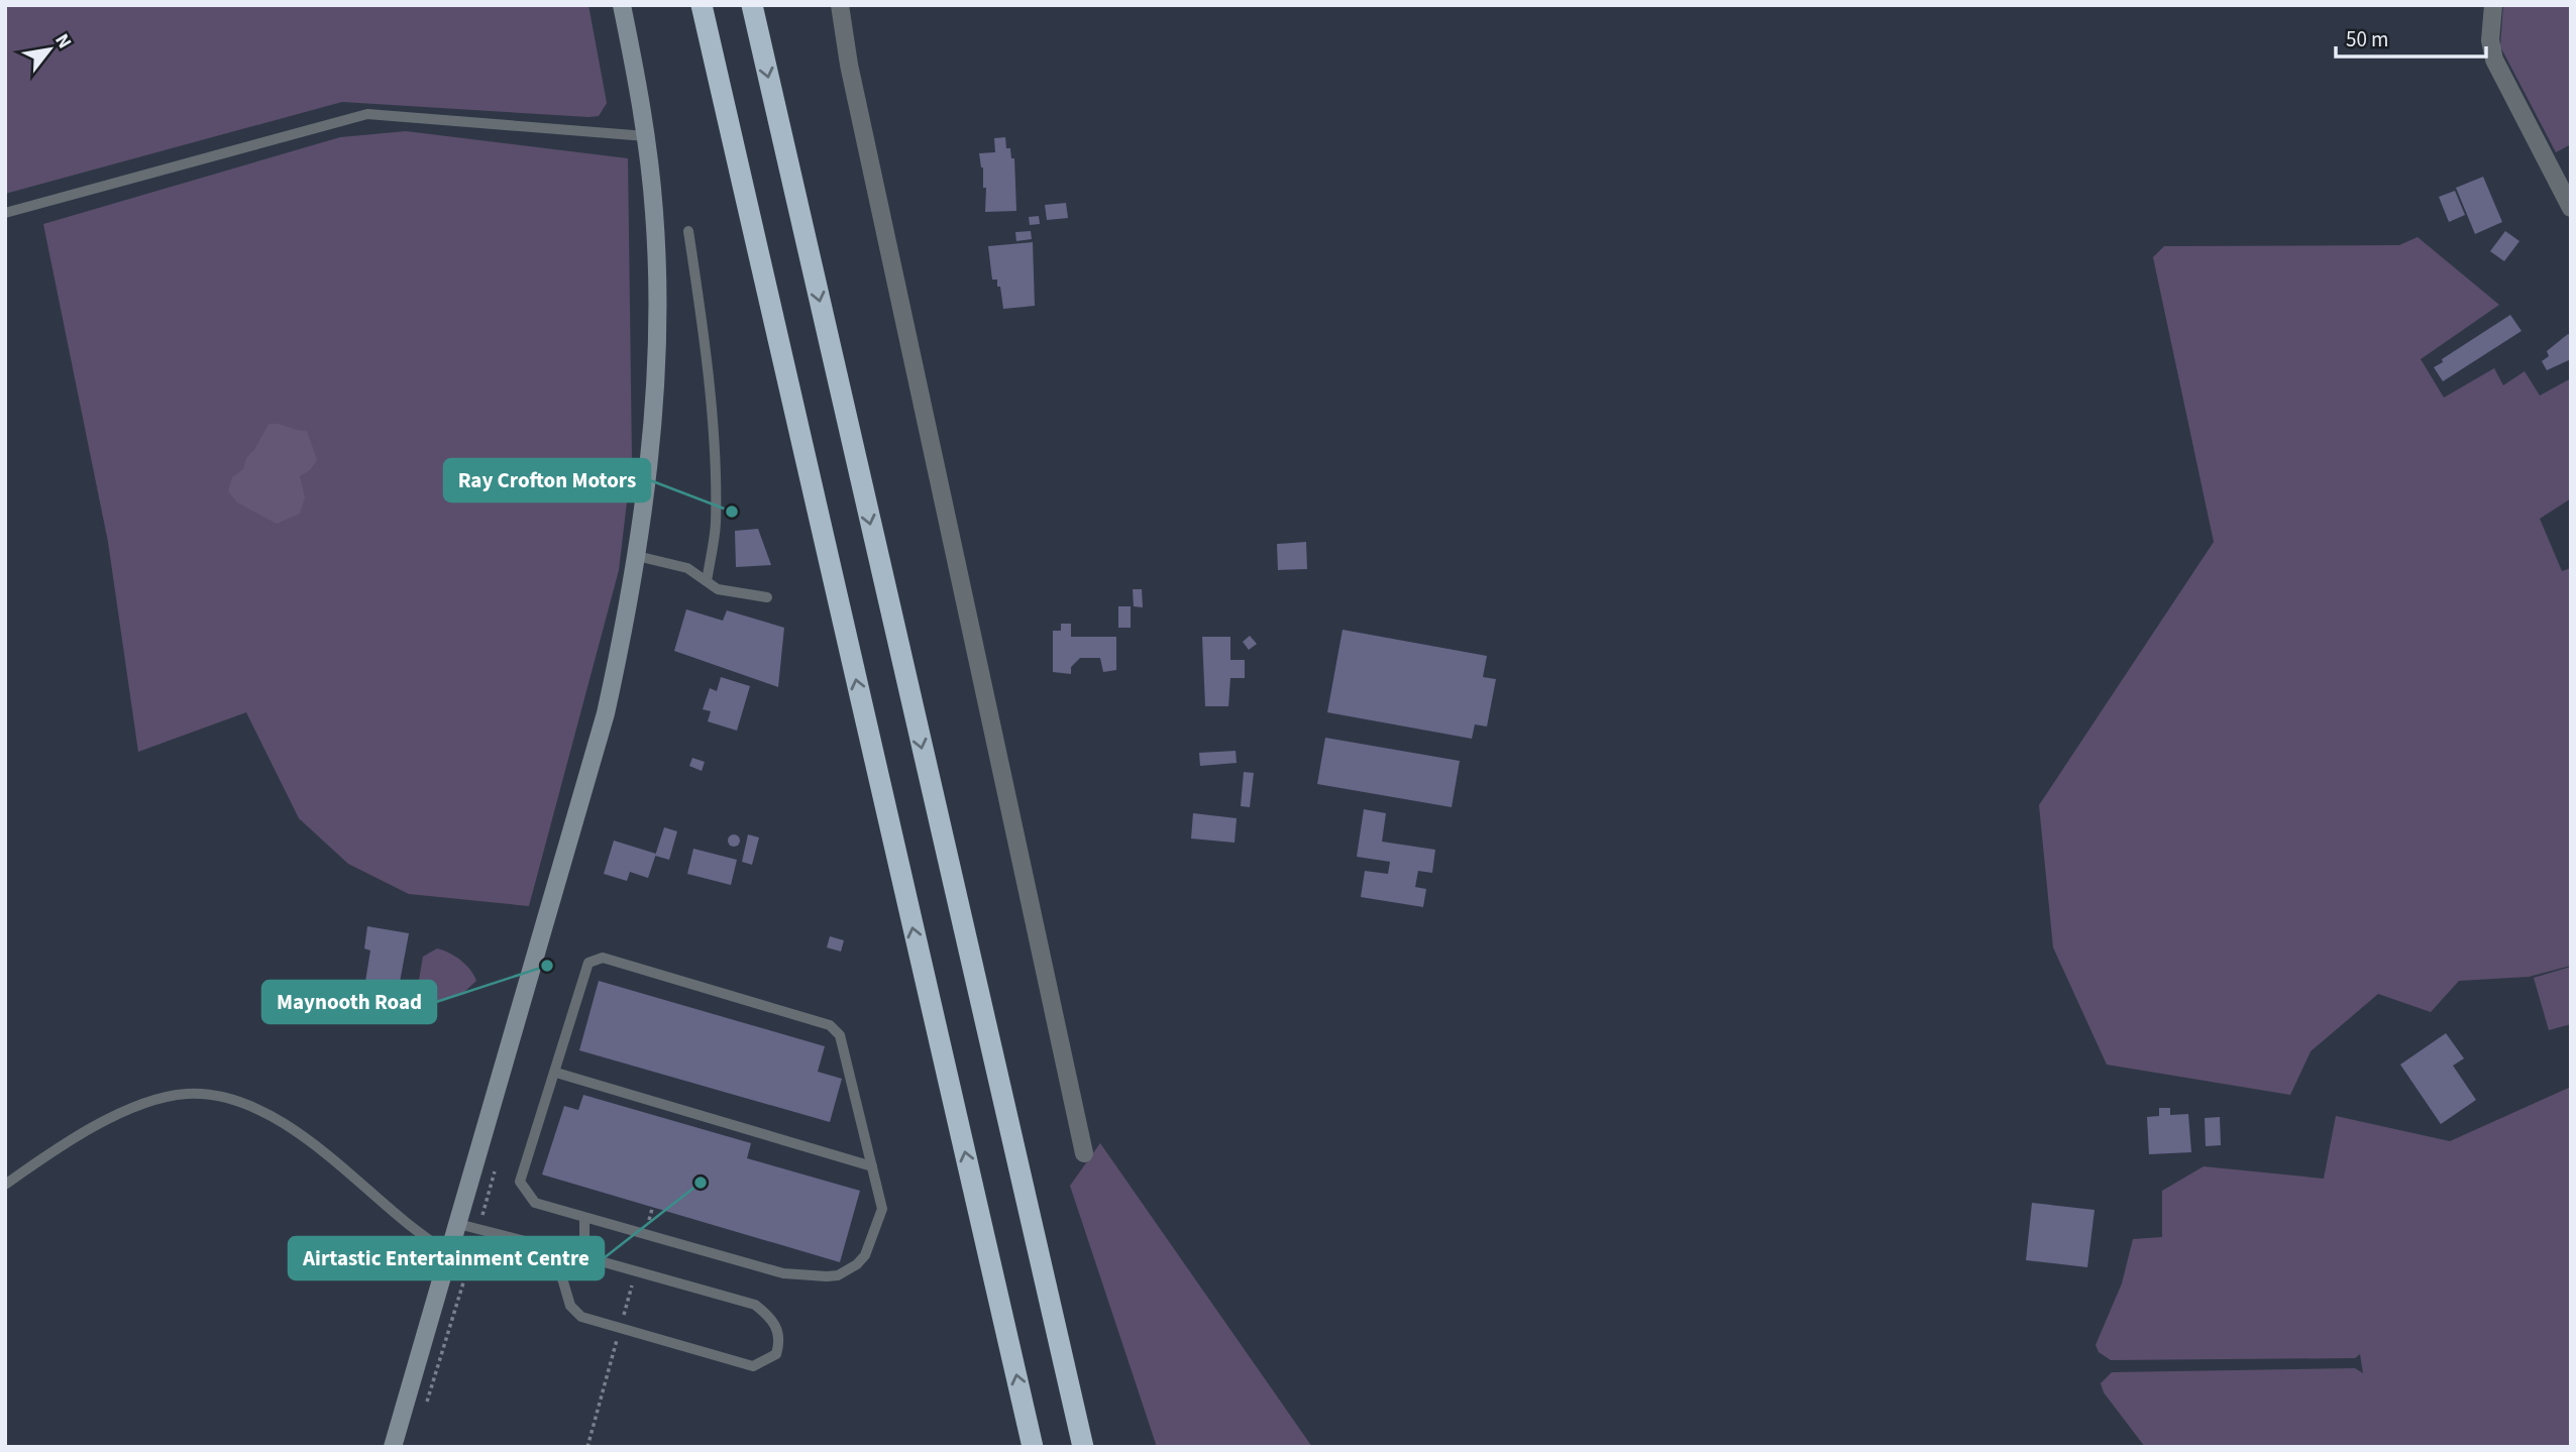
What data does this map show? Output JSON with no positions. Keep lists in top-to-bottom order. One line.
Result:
{"places":["Ray Crofton Motors","Maynooth Road","Airtastic Entertainment Centre"],"scale_bar":"50 m","north":"top right"}
